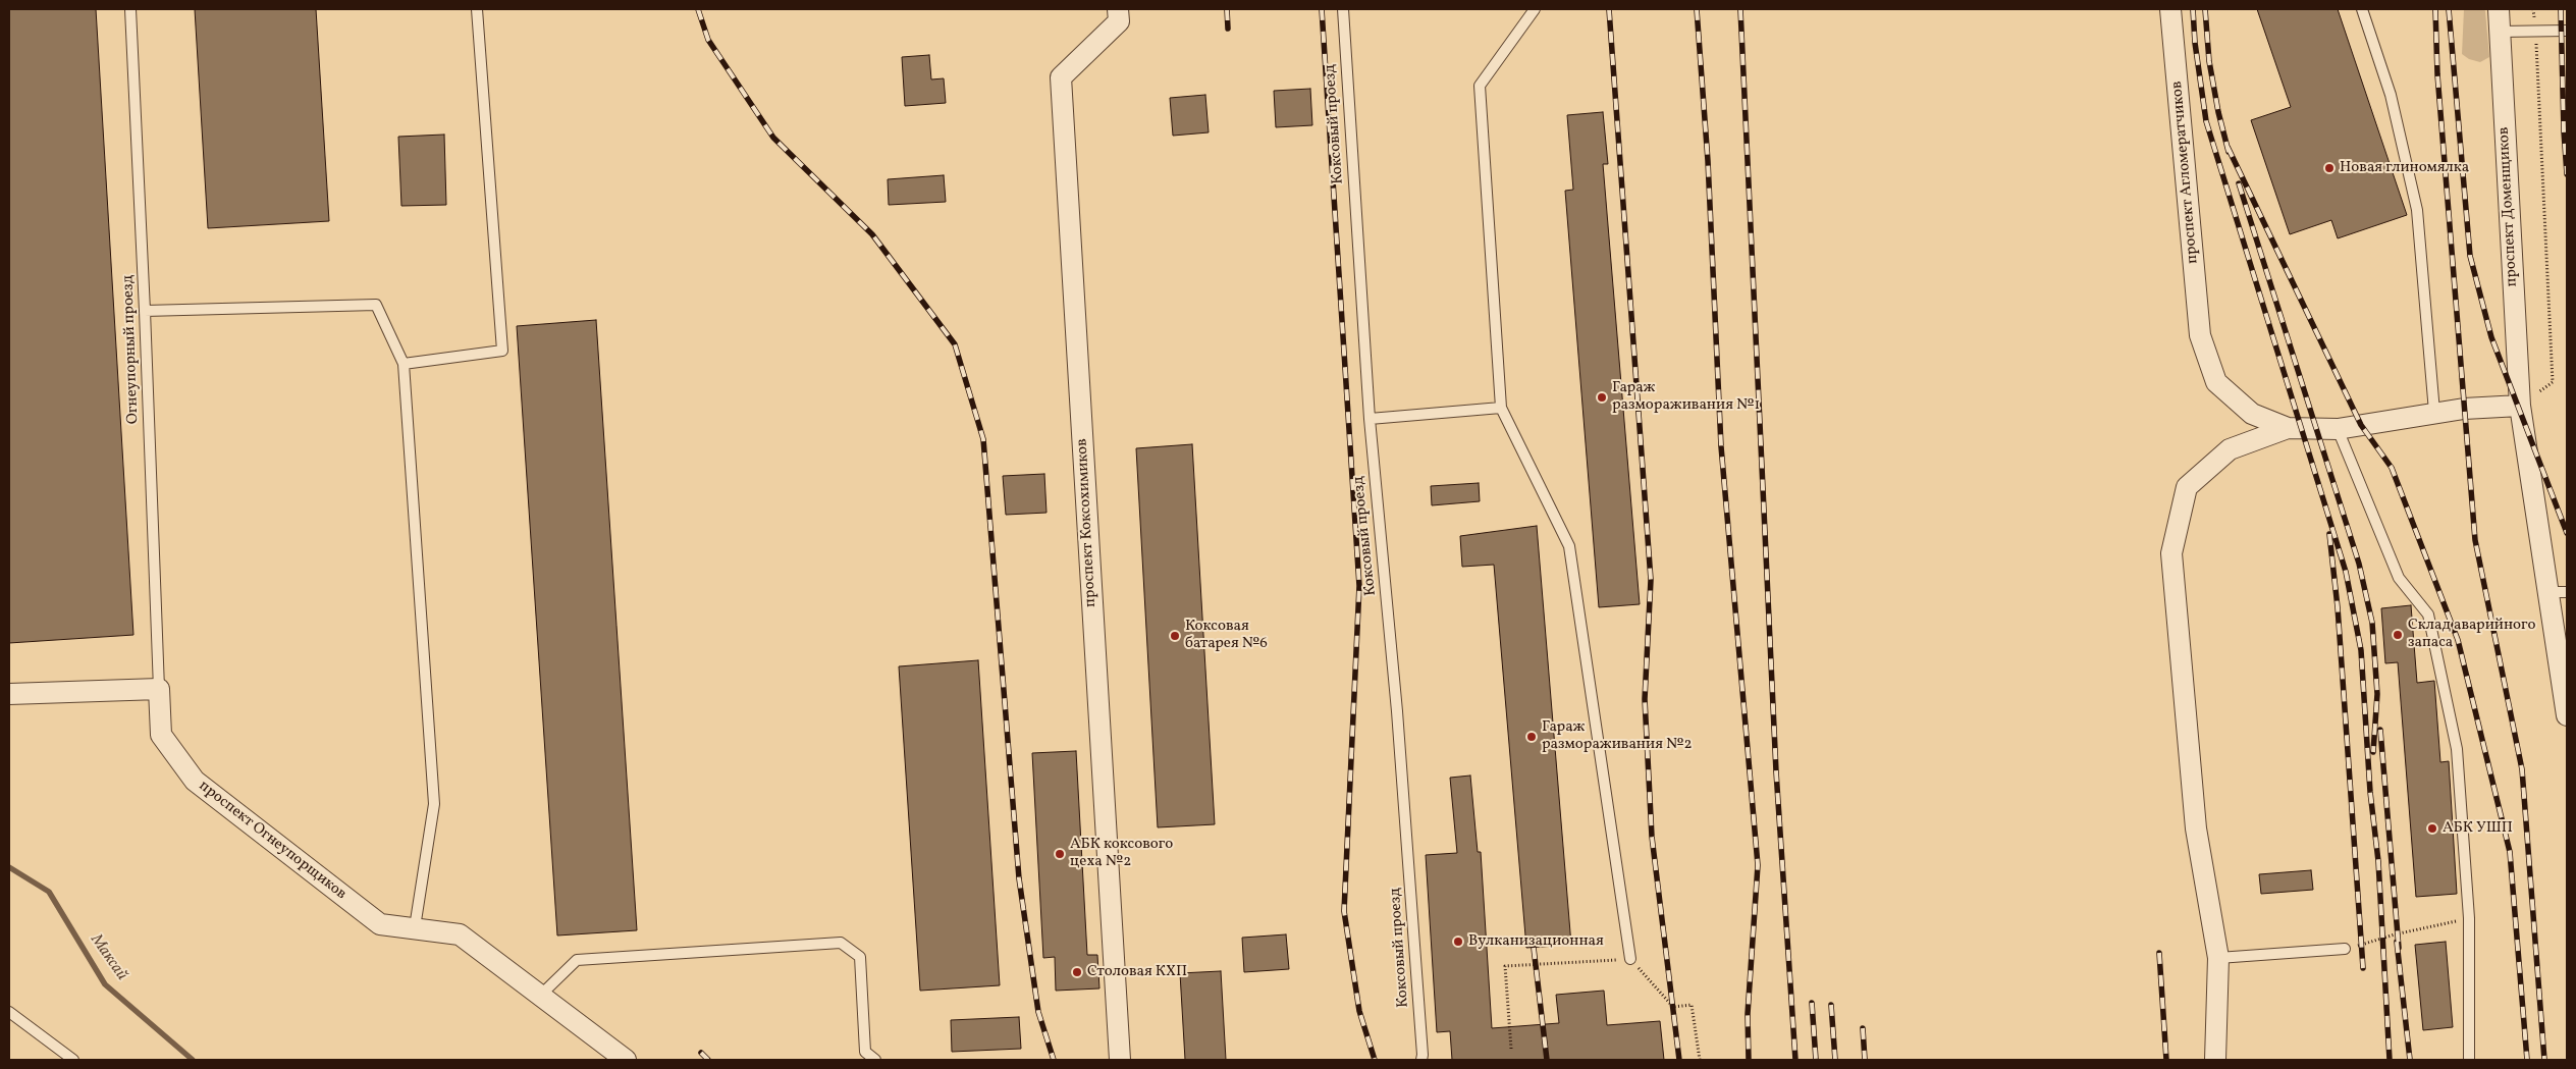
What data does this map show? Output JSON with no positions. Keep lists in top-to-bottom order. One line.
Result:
{"streets":{"street":["проспект Агломератчиков","проспект Доменщиков","проспект Коксохимиков","проспект Огнеупорщиков"],"lane":["Коксовый проезд","Огнеупорный проезд"]},"crossings":[["Огнеупорный проезд","проспект Огнеупорщиков"]],"water":["Максай"],"places":["Новая глиномялка","Гараж размораживания №1","Склад аварийного запаса","Коксовая батарея №6","Гараж размораживания №2","АБК УШП","АБК коксового цеха №2","Вулканизационная","Столовая КХП"]}
